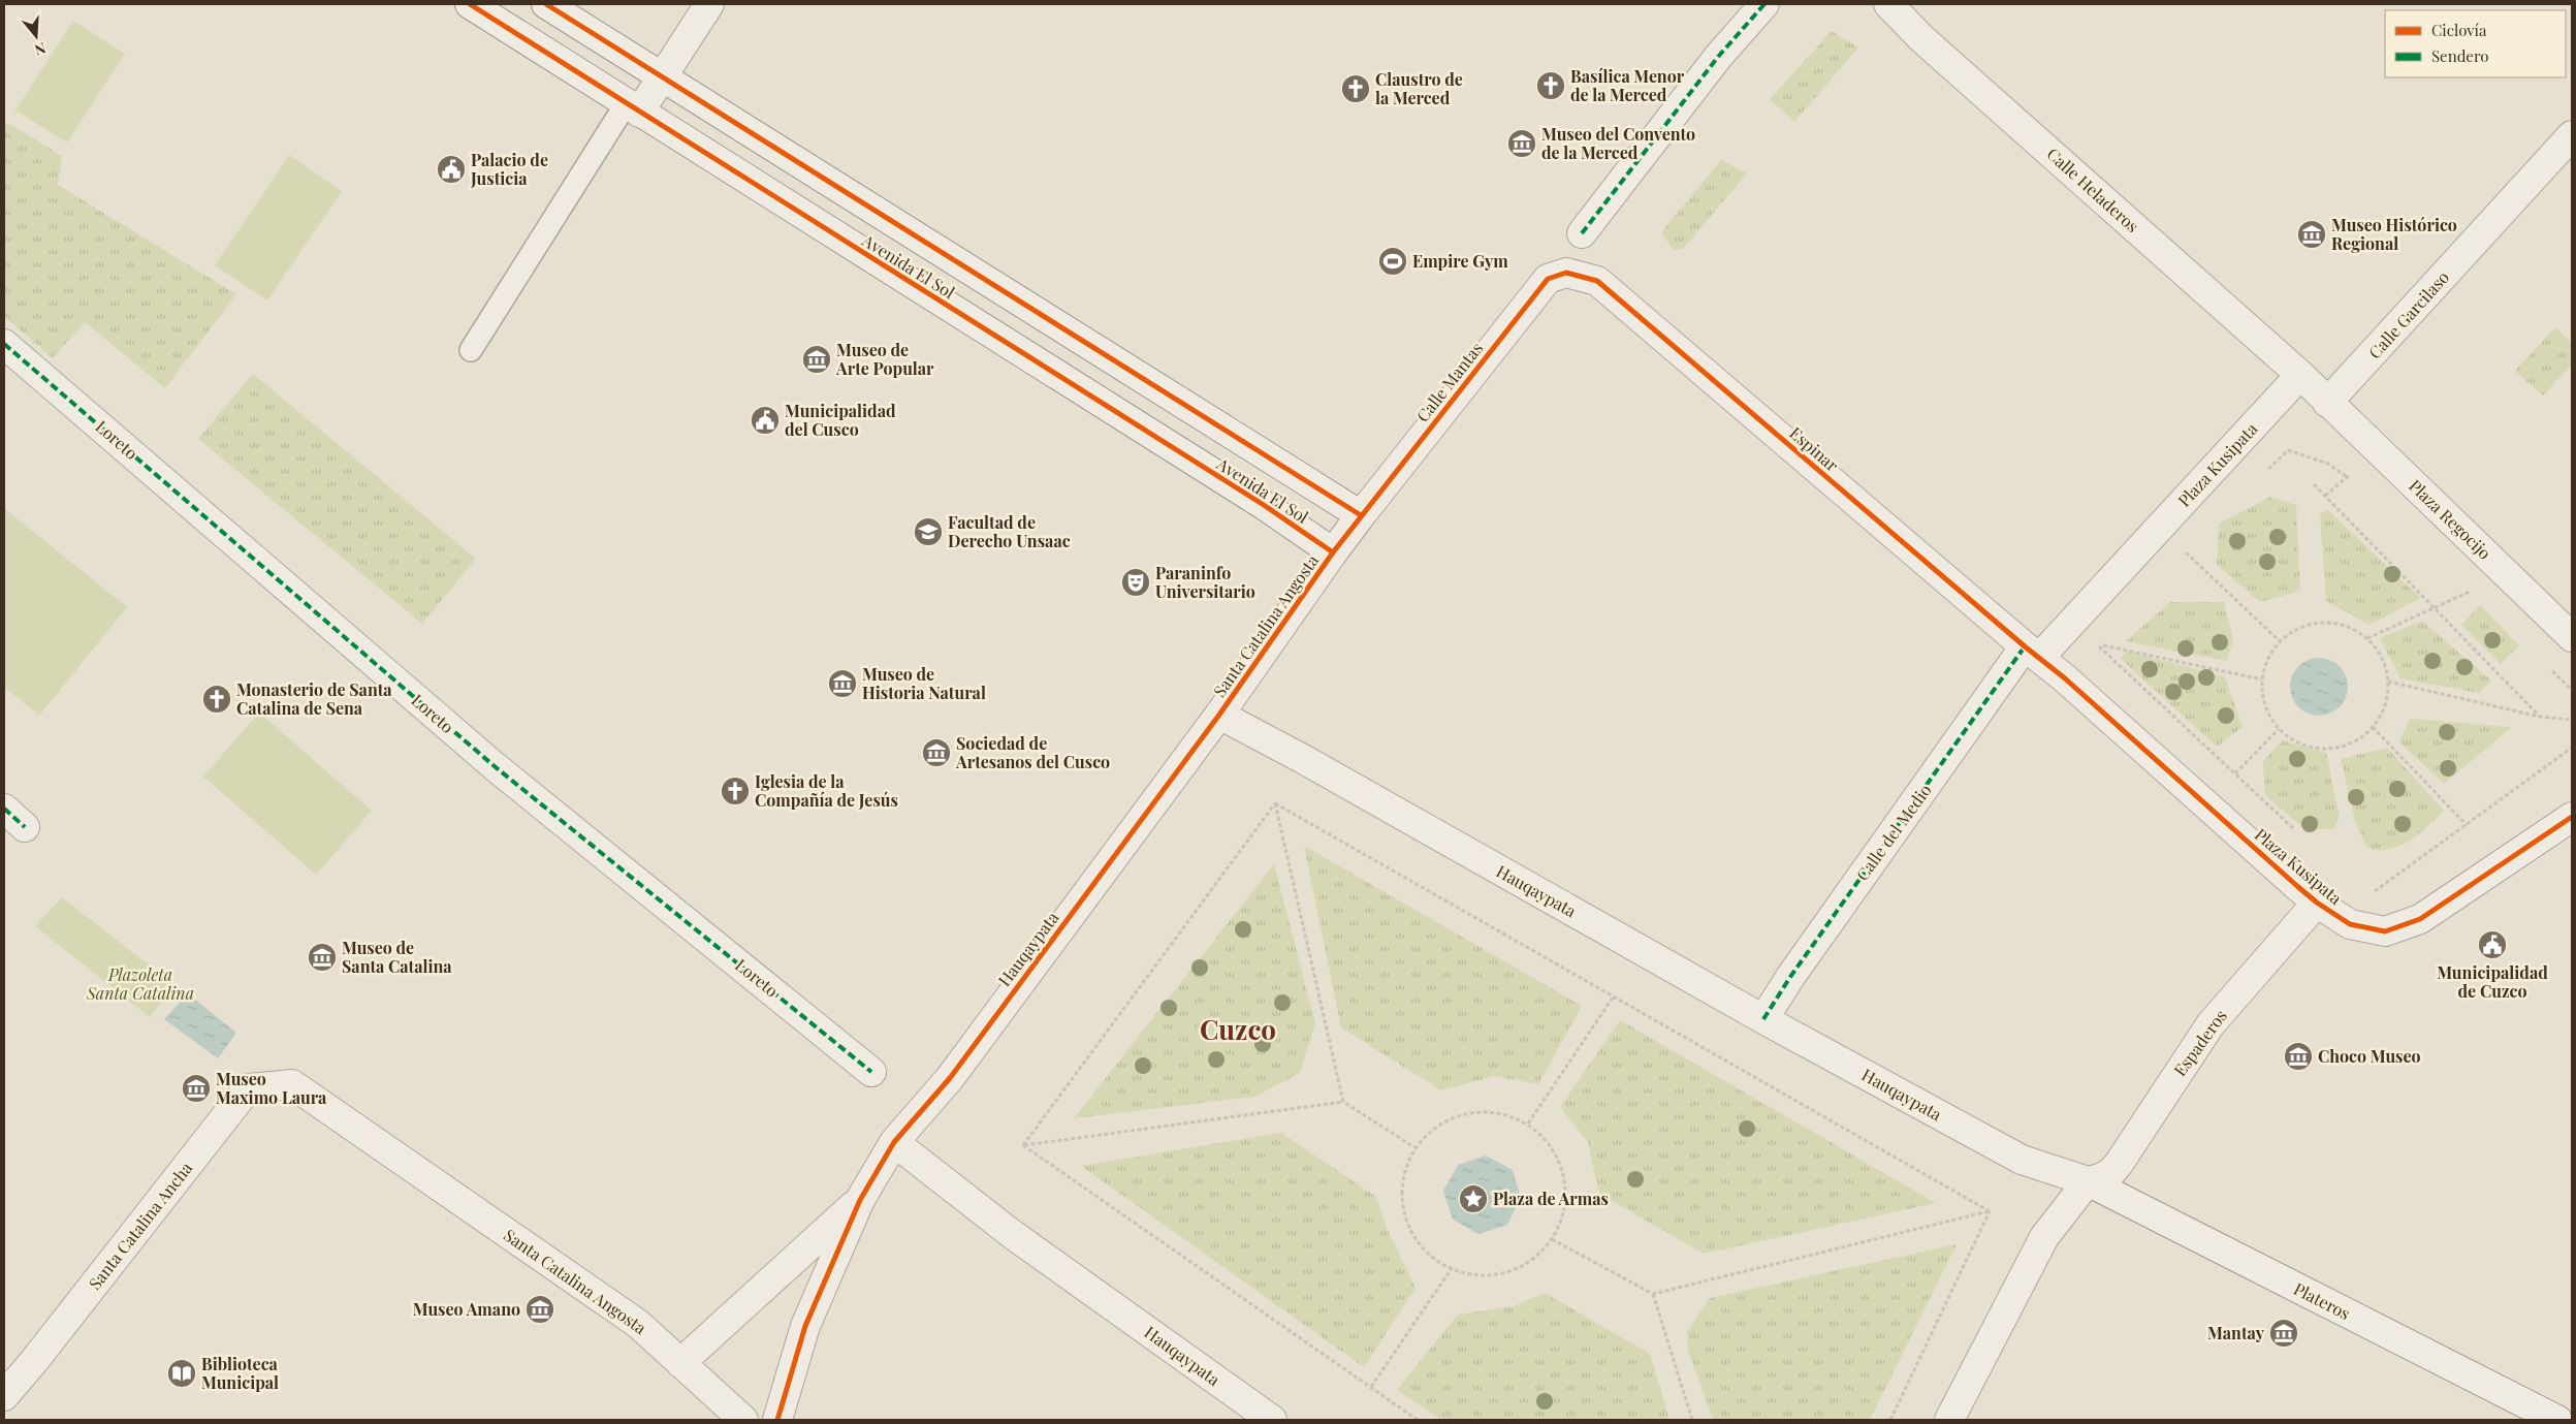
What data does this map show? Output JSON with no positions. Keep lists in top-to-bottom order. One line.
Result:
{"streets":{"street":["Calle Heladeros","Avenida El Sol","Calle Garcilaso","Calle Mantas","Loreto","Espinar","Plaza Kusipata","Plaza Regocijo","Santa Catalina Angosta","Calle del Medio","Hauqaypata","Espaderos","Santa Catalina Ancha","Plateros"]},"crossings":[["Calle Heladeros","Calle Garcilaso"],["Calle Heladeros","Plaza Kusipata"],["Calle Heladeros","Plaza Regocijo"],["Avenida El Sol","Calle Mantas"],["Avenida El Sol","Santa Catalina Angosta"],["Calle Garcilaso","Plaza Regocijo"],["Calle Mantas","Espinar"],["Calle Mantas","Santa Catalina Angosta"],["Espinar","Plaza Kusipata"],["Espinar","Calle del Medio"],["Plaza Kusipata","Calle del Medio"],["Plaza Kusipata","Espaderos"],["Santa Catalina Angosta","Hauqaypata"],["Santa Catalina Angosta","Santa Catalina Ancha"],["Calle del Medio","Hauqaypata"],["Hauqaypata","Espaderos"],["Hauqaypata","Plateros"],["Espaderos","Plateros"]],"districts":["Cuzco"],"parks":["Plazoleta Santa Catalina"],"places":{"church":["Basílica Menor de la Merced","Claustro de la Merced","Monasterio de Santa Catalina de Sena","Iglesia de la Compañía de Jesús"],"museum":["Museo del Convento de la Merced","Museo Histórico Regional","Museo de Arte Popular","Museo de Historia Natural","Sociedad de Artesanos del Cusco","Museo de Santa Catalina","Choco Museo","Museo Maximo Laura","Museo Amano","Mantay"],"public building":["Palacio de Justicia","Municipalidad del Cusco","Municipalidad de Cuzco"],"sports":["Empire Gym"],"school or university":["Facultad de Derecho Unsaac"],"theatre":["Paraninfo Universitario"],"place":["Plaza de Armas"],"library":["Biblioteca Municipal"]},"legend":["Ciclovía","Sendero"],"north":"bottom"}
